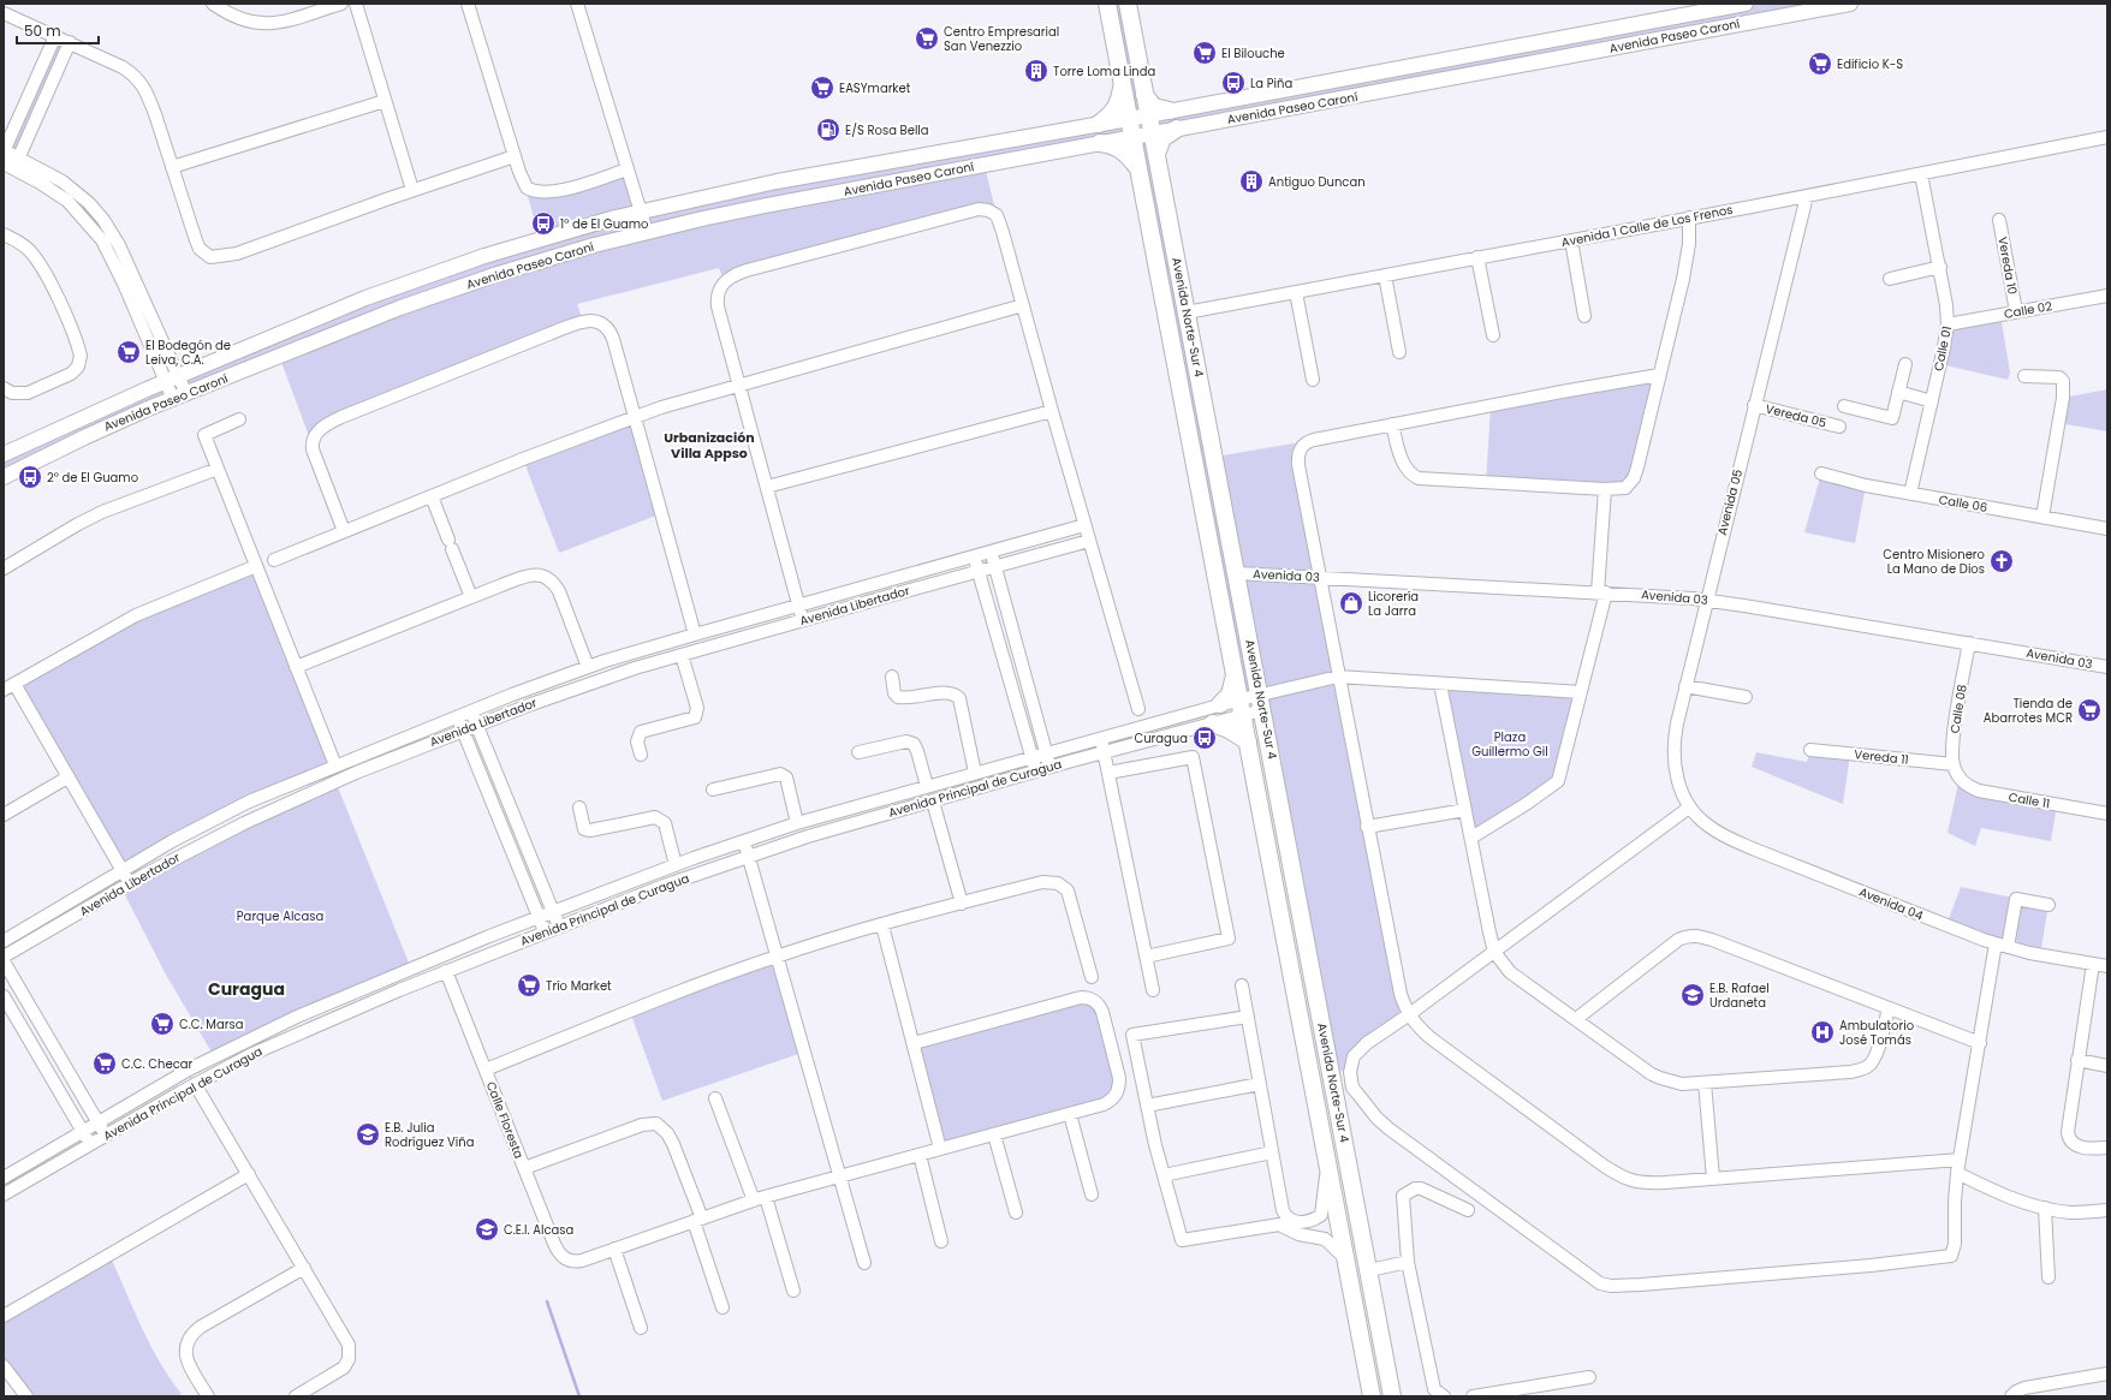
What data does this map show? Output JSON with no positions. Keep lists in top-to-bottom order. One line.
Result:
{"streets":{"main road":["Avenida Norte-Sur 4"],"street":["Avenida Paseo Caroní","Avenida 1 Calle de Los Frenos","Vereda 10","Calle 02","Calle 01","Vereda 05","Avenida 05","Calle 06","Avenida 03","Avenida Libertador","Calle 08","Vereda 11","Avenida Principal de Curagua","Calle 11","Avenida 04","Calle Floresta"]},"crossings":[["Avenida Paseo Caroní","Avenida Norte-Sur 4"],["Avenida 1 Calle de Los Frenos","Avenida Norte-Sur 4"],["Avenida 1 Calle de Los Frenos","Calle 01"],["Avenida 1 Calle de Los Frenos","Avenida 05"],["Vereda 10","Calle 02"],["Calle 02","Calle 01"],["Avenida Norte-Sur 4","Avenida 03"],["Avenida Norte-Sur 4","Avenida Principal de Curagua"],["Calle 01","Calle 06"],["Vereda 05","Avenida 05"],["Avenida 05","Avenida 03"],["Avenida 05","Avenida 04"],["Avenida 03","Calle 08"],["Calle 08","Vereda 11"],["Calle 08","Calle 11"],["Vereda 11","Calle 11"],["Avenida Principal de Curagua","Calle Floresta"]],"districts":["Urbanización Villa Appso","Curagua"],"parks":["Plaza Guillermo Gil","Parque Alcasa"],"places":{"supermarket":["Centro Empresarial San Venezzio","El Bilouche","Edificio K-S","EASYmarket","El Bodegón de Leiva, C.A.","Tienda de Abarrotes MCR","Trío Market","C.C. Marsa","C.C. Checar"],"building":["Torre Loma Linda","Antiguo Duncan"],"bus stop":["La Piña","1° de El Guamo","2° de El Guamo","Curagua"],"fuel station":["E/S Rosa Bella"],"church":["Centro Misionero La Mano de Dios"],"shop":["Licorería La Jarra"],"school or university":["E.B. Rafael Urdaneta","E.B. Julia Rodríguez Viña","C.E.I. Alcasa"],"hospital":["Ambulatorio José Tomás"]},"scale_bar":"50 m"}
